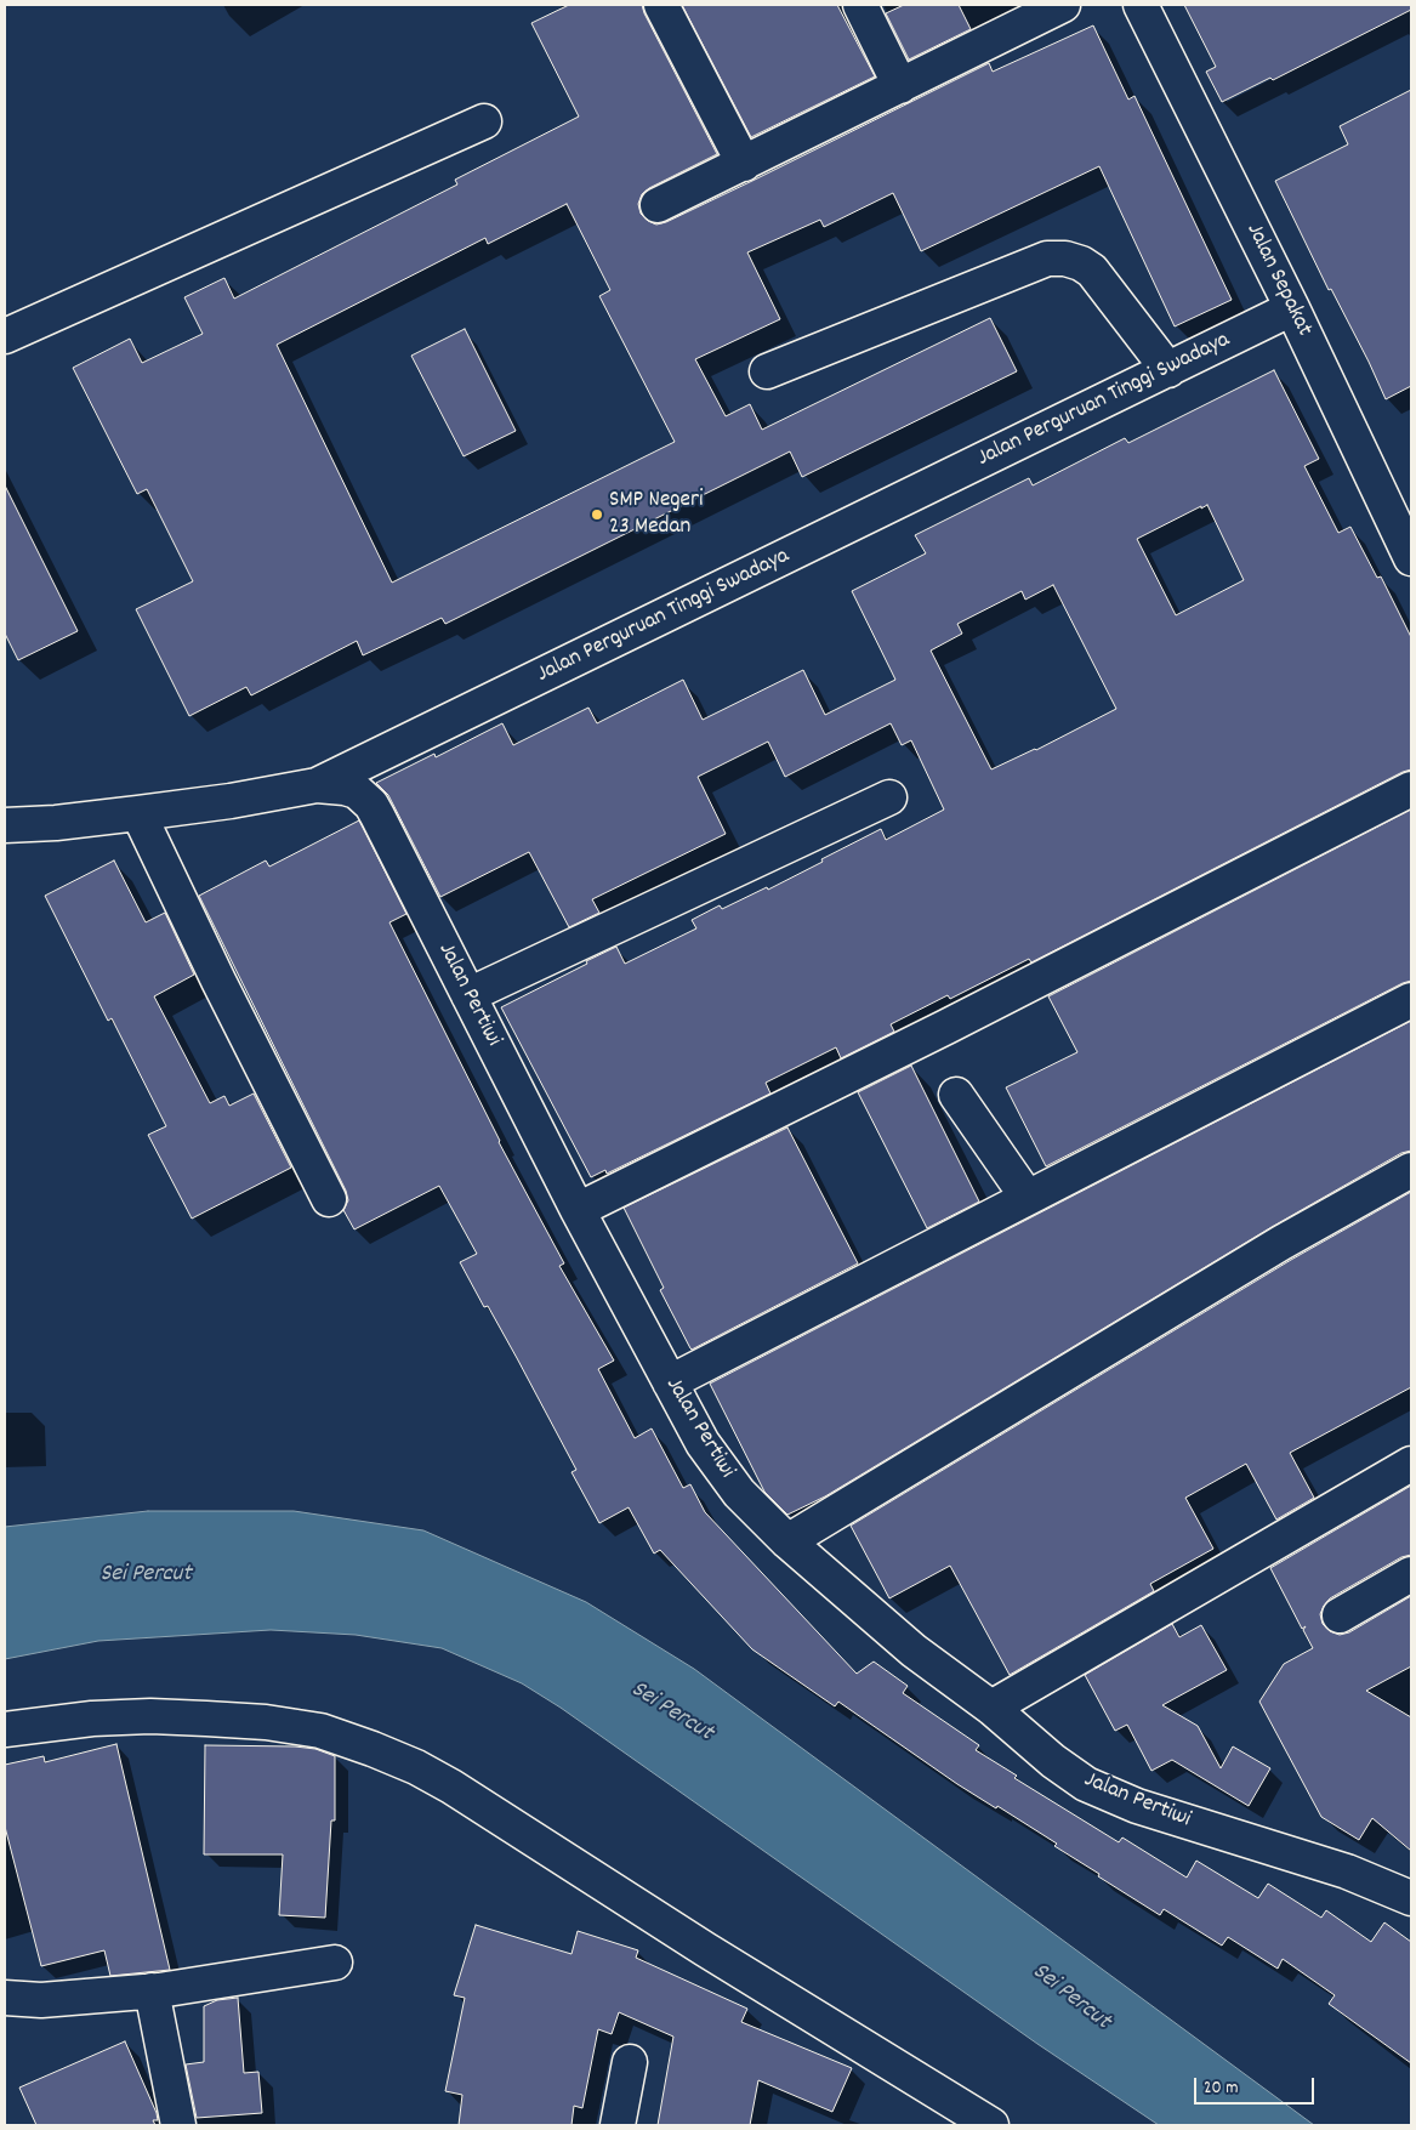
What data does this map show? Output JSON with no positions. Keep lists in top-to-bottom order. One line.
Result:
{"streets":{"street":["Jalan Sepakat","Jalan Perguruan Tinggi Swadaya","Jalan Pertiwi"]},"crossings":[["Jalan Sepakat","Jalan Perguruan Tinggi Swadaya"],["Jalan Perguruan Tinggi Swadaya","Jalan Pertiwi"]],"water":["Sei Percut"],"places":["SMP Negeri 23 Medan"],"scale_bar":"20 m"}
